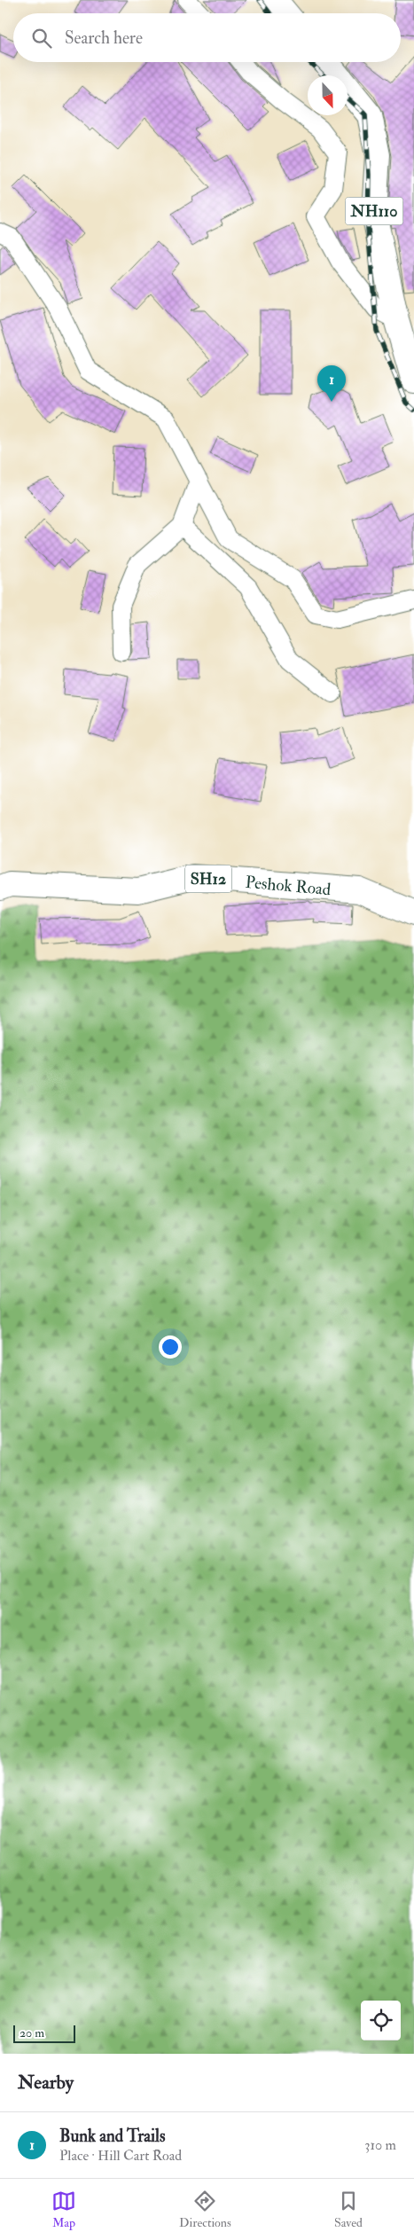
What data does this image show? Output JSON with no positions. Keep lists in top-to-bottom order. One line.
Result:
{"streets":{"main road":["NH110","SH12","Peshok Road"]},"scale_bar":"20 m","north":"bottom","page":{"search":"Search here","pins":"1","scale":"20 m","heading":"Nearby","list":[{"mark":"1","name":"Bunk and Trails","note":"Place · Hill Cart Road","value":"310 m"}],"nav":["Map","Directions","Saved"]}}
